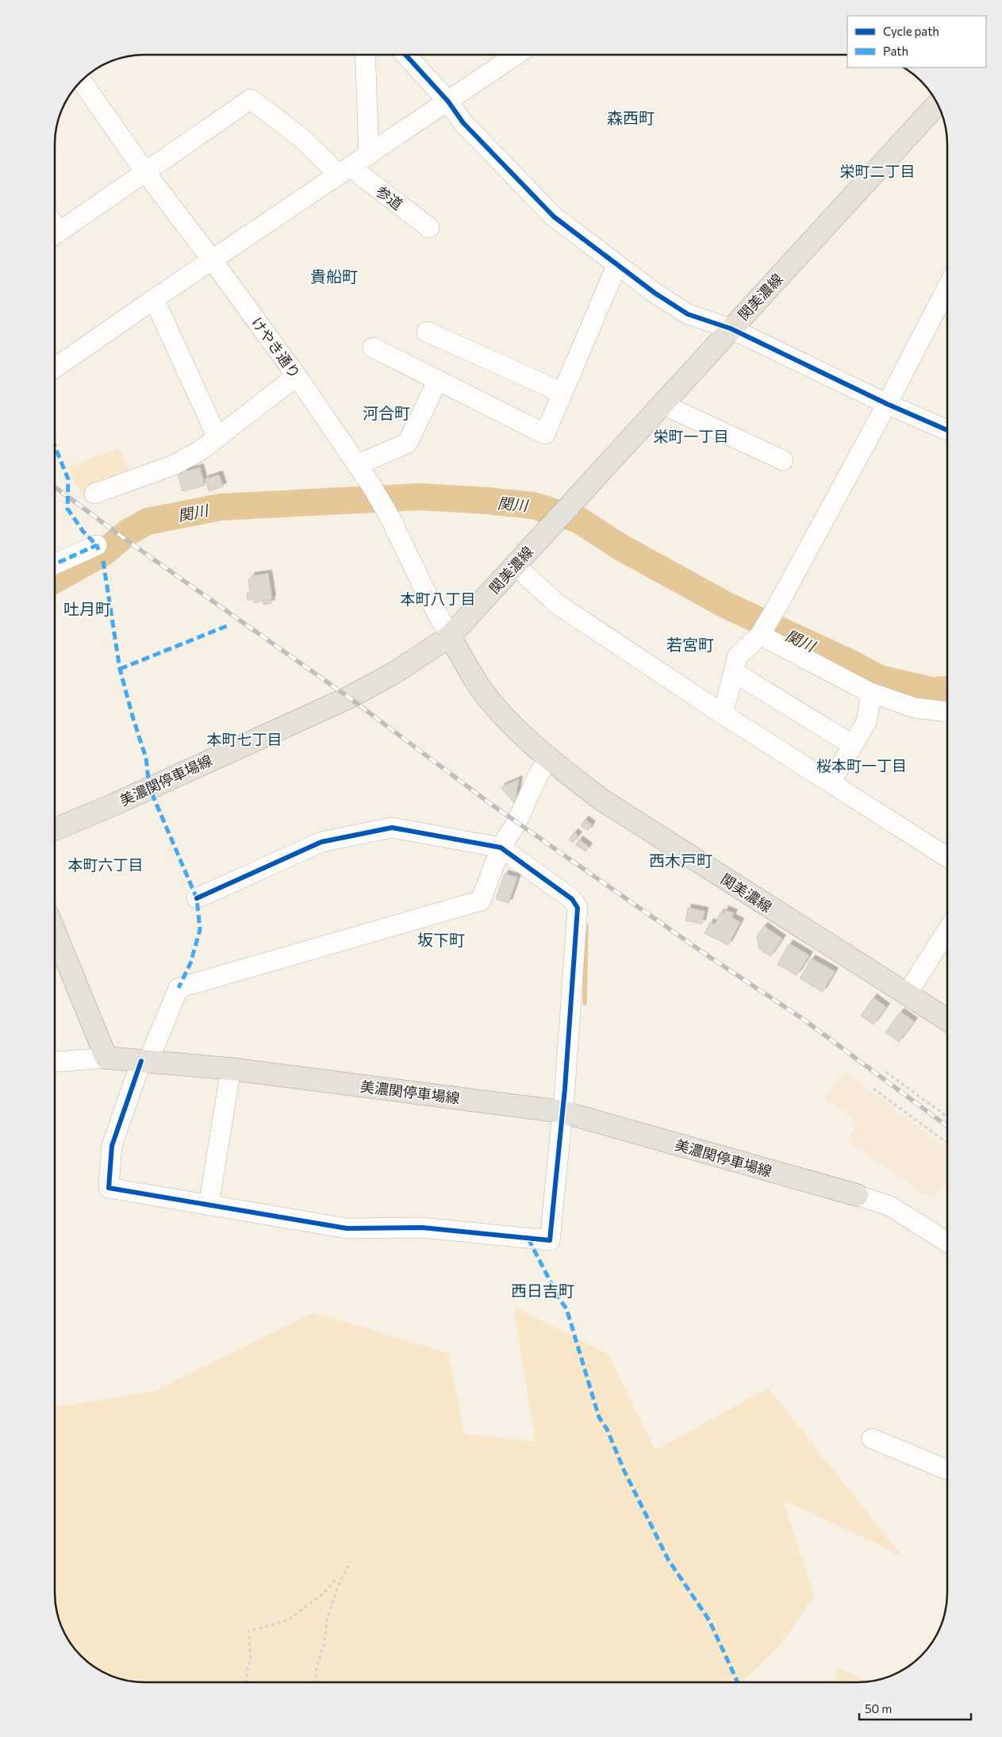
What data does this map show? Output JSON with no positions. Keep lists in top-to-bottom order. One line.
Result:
{"streets":{"main road":["関美濃線","美濃関停車場線"],"street":["参道","けやき通り"]},"crossings":[["参道","けやき通り"],["関美濃線","けやき通り"],["関美濃線","美濃関停車場線"],["けやき通り","美濃関停車場線"]],"districts":["森西町","栄町二丁目","貴船町","河合町","栄町一丁目","本町八丁目","吐月町","若宮町","本町七丁目","桜本町一丁目","西木戸町","本町六丁目","坂下町","西日吉町"],"water":["関川"],"legend":["Cycle path","Path"],"scale_bar":"50 m"}
